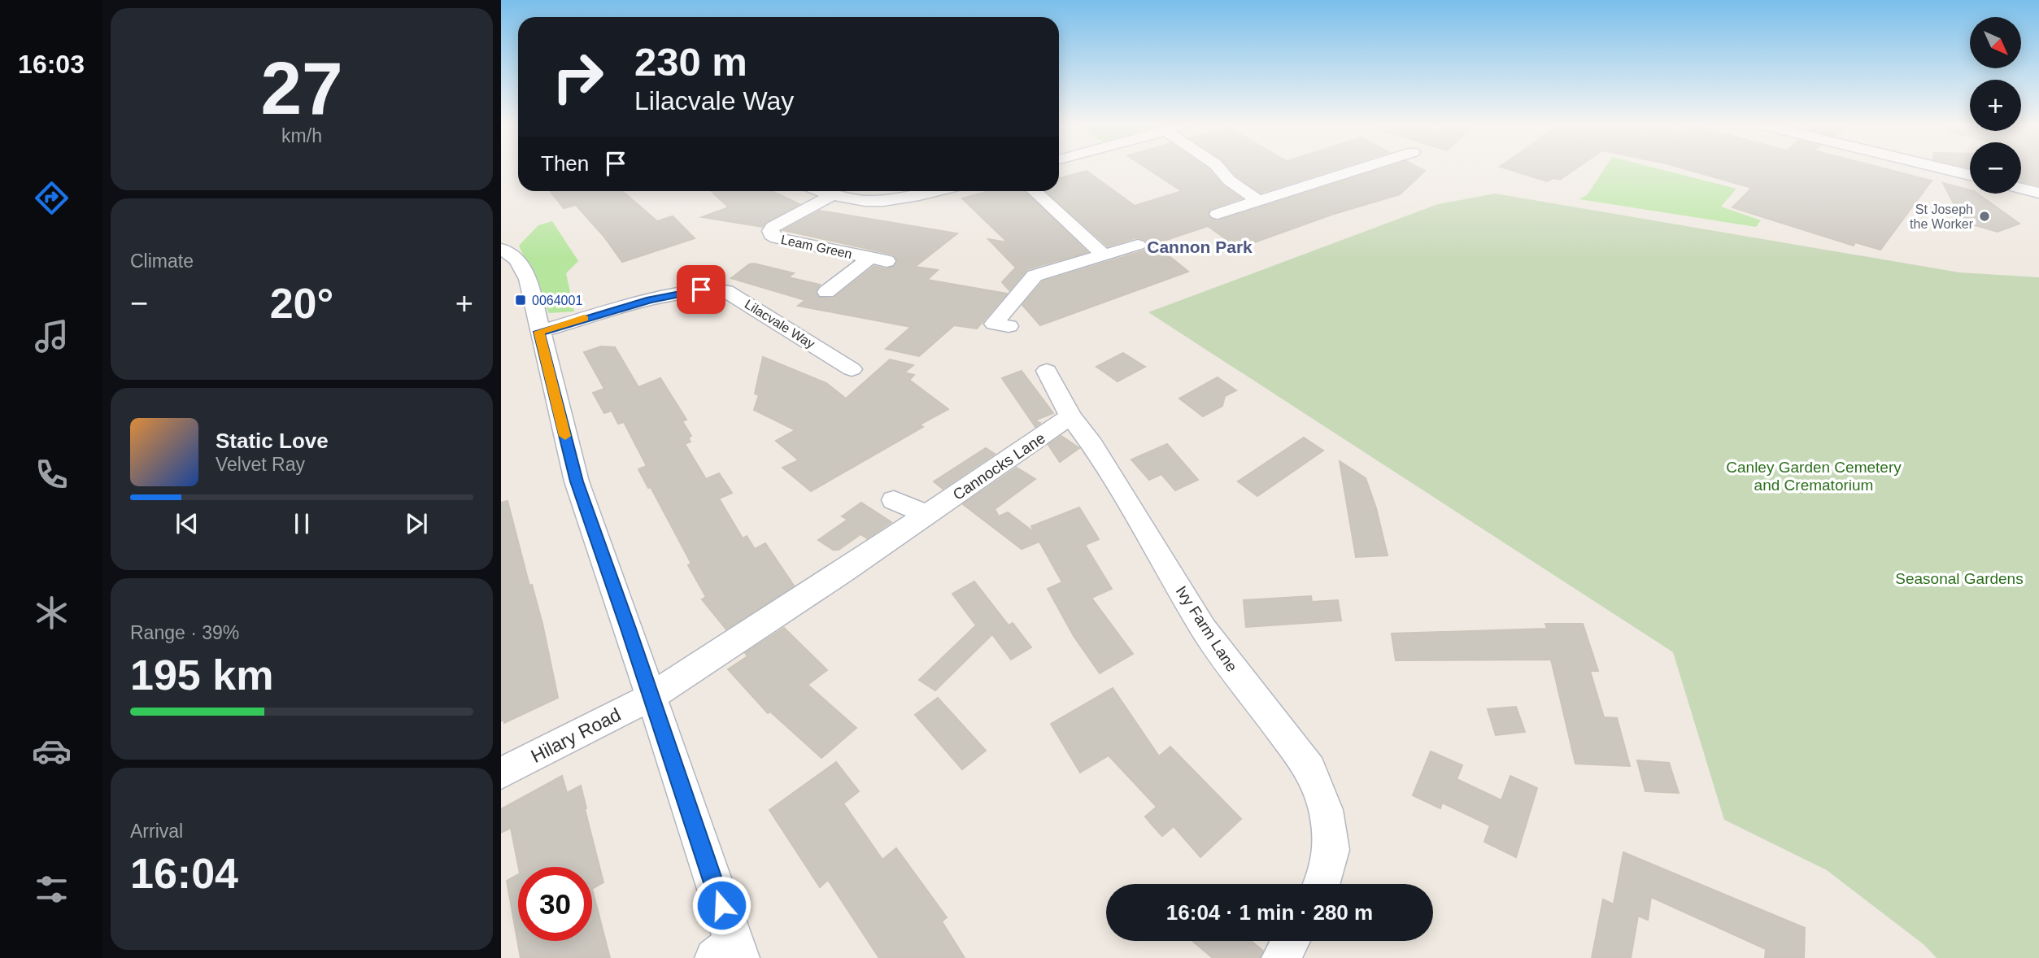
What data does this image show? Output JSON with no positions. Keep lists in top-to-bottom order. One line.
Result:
{"streets":{"street":["Leam Green","Lilacvale Way","Cannocks Lane","Ivy Farm Lane","Hilary Road"]},"crossings":[["Cannocks Lane","Ivy Farm Lane"],["Cannocks Lane","Hilary Road"]],"districts":["Cannon Park"],"parks":["Canley Garden Cemetery and Crematorium","Seasonal Gardens"],"places":{"other":["St Joseph the Worker"],"transit":["0064001"]},"north":"bottom right","page":{"tabs":"16:03","tile":[["27","km/h"],"Climate",["Range · 39%","195 km"],["Arrival","16:04"]],"map_buttons":["+","−"],"turn":["230 m","Lilacvale Way"],"then":"Then","heat":["−","20°","+"],"song":["Static Love","Velvet Ray"],"limit":"30","trip":"16:04 · 1 min · 280 m"}}
